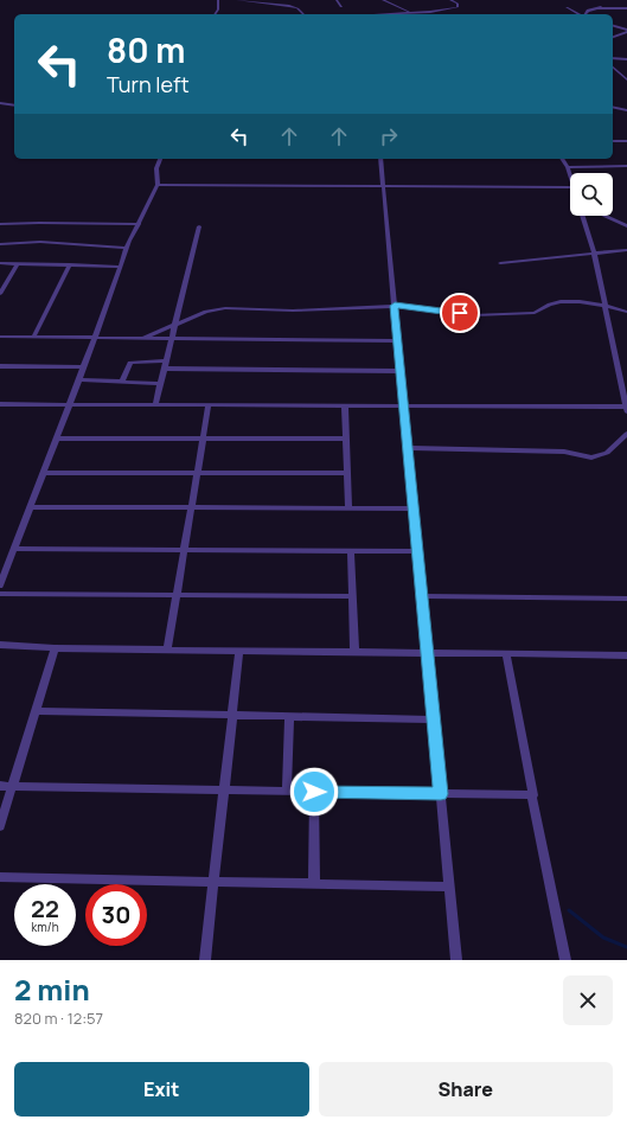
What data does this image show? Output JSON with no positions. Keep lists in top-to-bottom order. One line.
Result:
{"page":{"turn":["80 m","Turn left"],"speed":"22 km/h","limit":"30","heading":["2 min","820 m · 12:57"],"buttons":["Exit","Share"]}}
